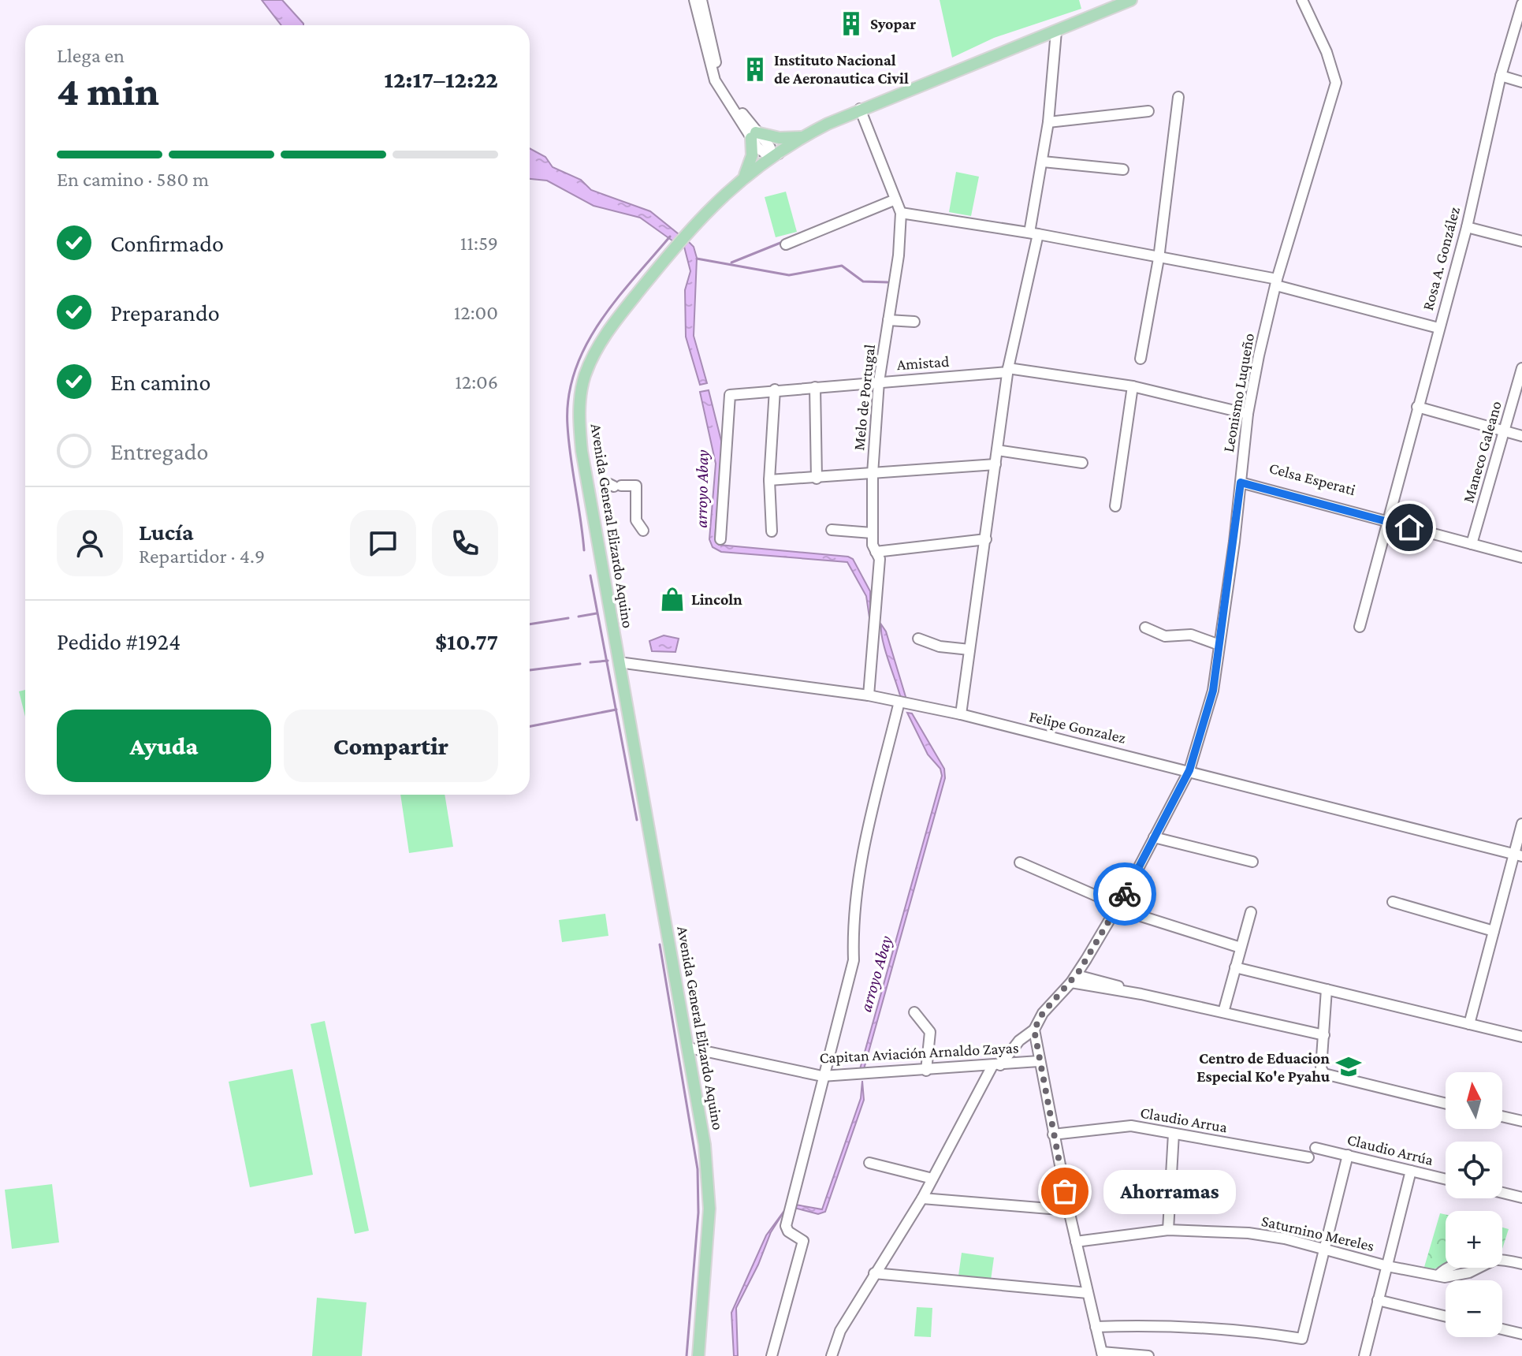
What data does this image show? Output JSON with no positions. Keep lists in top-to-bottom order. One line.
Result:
{"streets":{"main road":["Avenida General Elizardo Aquino"],"street":["Rosa A. González","Amistad","Leonismo Luqueño","Melo de Portugal","Maneco Galeano","Celsa Esperati","Felipe Gonzalez","Capitan Aviación Arnaldo Zayas","Claudio Arrua","Claudio Arrúa","Saturnino Mereles"]},"crossings":[["Rosa A. González","Celsa Esperati"],["Amistad","Leonismo Luqueño"],["Amistad","Melo de Portugal"],["Leonismo Luqueño","Celsa Esperati"],["Leonismo Luqueño","Felipe Gonzalez"],["Leonismo Luqueño","Capitan Aviación Arnaldo Zayas"],["Melo de Portugal","Avenida General Elizardo Aquino"],["Melo de Portugal","Felipe Gonzalez"],["Maneco Galeano","Celsa Esperati"],["Avenida General Elizardo Aquino","Felipe Gonzalez"],["Avenida General Elizardo Aquino","Capitan Aviación Arnaldo Zayas"]],"water":["arroyo Abay"],"places":{"building":["Syopar","Instituto Nacional de Aeronautica Civil"],"shop":["Lincoln"],"school or university":["Centro de Eduacion Especial Ko'e Pyahu"],"other":["Ahorramas"]},"north":"top","page":{"heading":["4 min","Llega en","12:17–12:22"],"panel":["Lucía","Repartidor · 4.9","Pedido #1924","$10.77"],"bar":"En camino · 580 m","list":[["Confirmado","11:59"],["Preparando","12:00"],["En camino","12:06"],"Entregado"],"buttons":["Ayuda","Compartir"],"map_buttons":["+","−"],"bubble":"Ahorramas"}}
